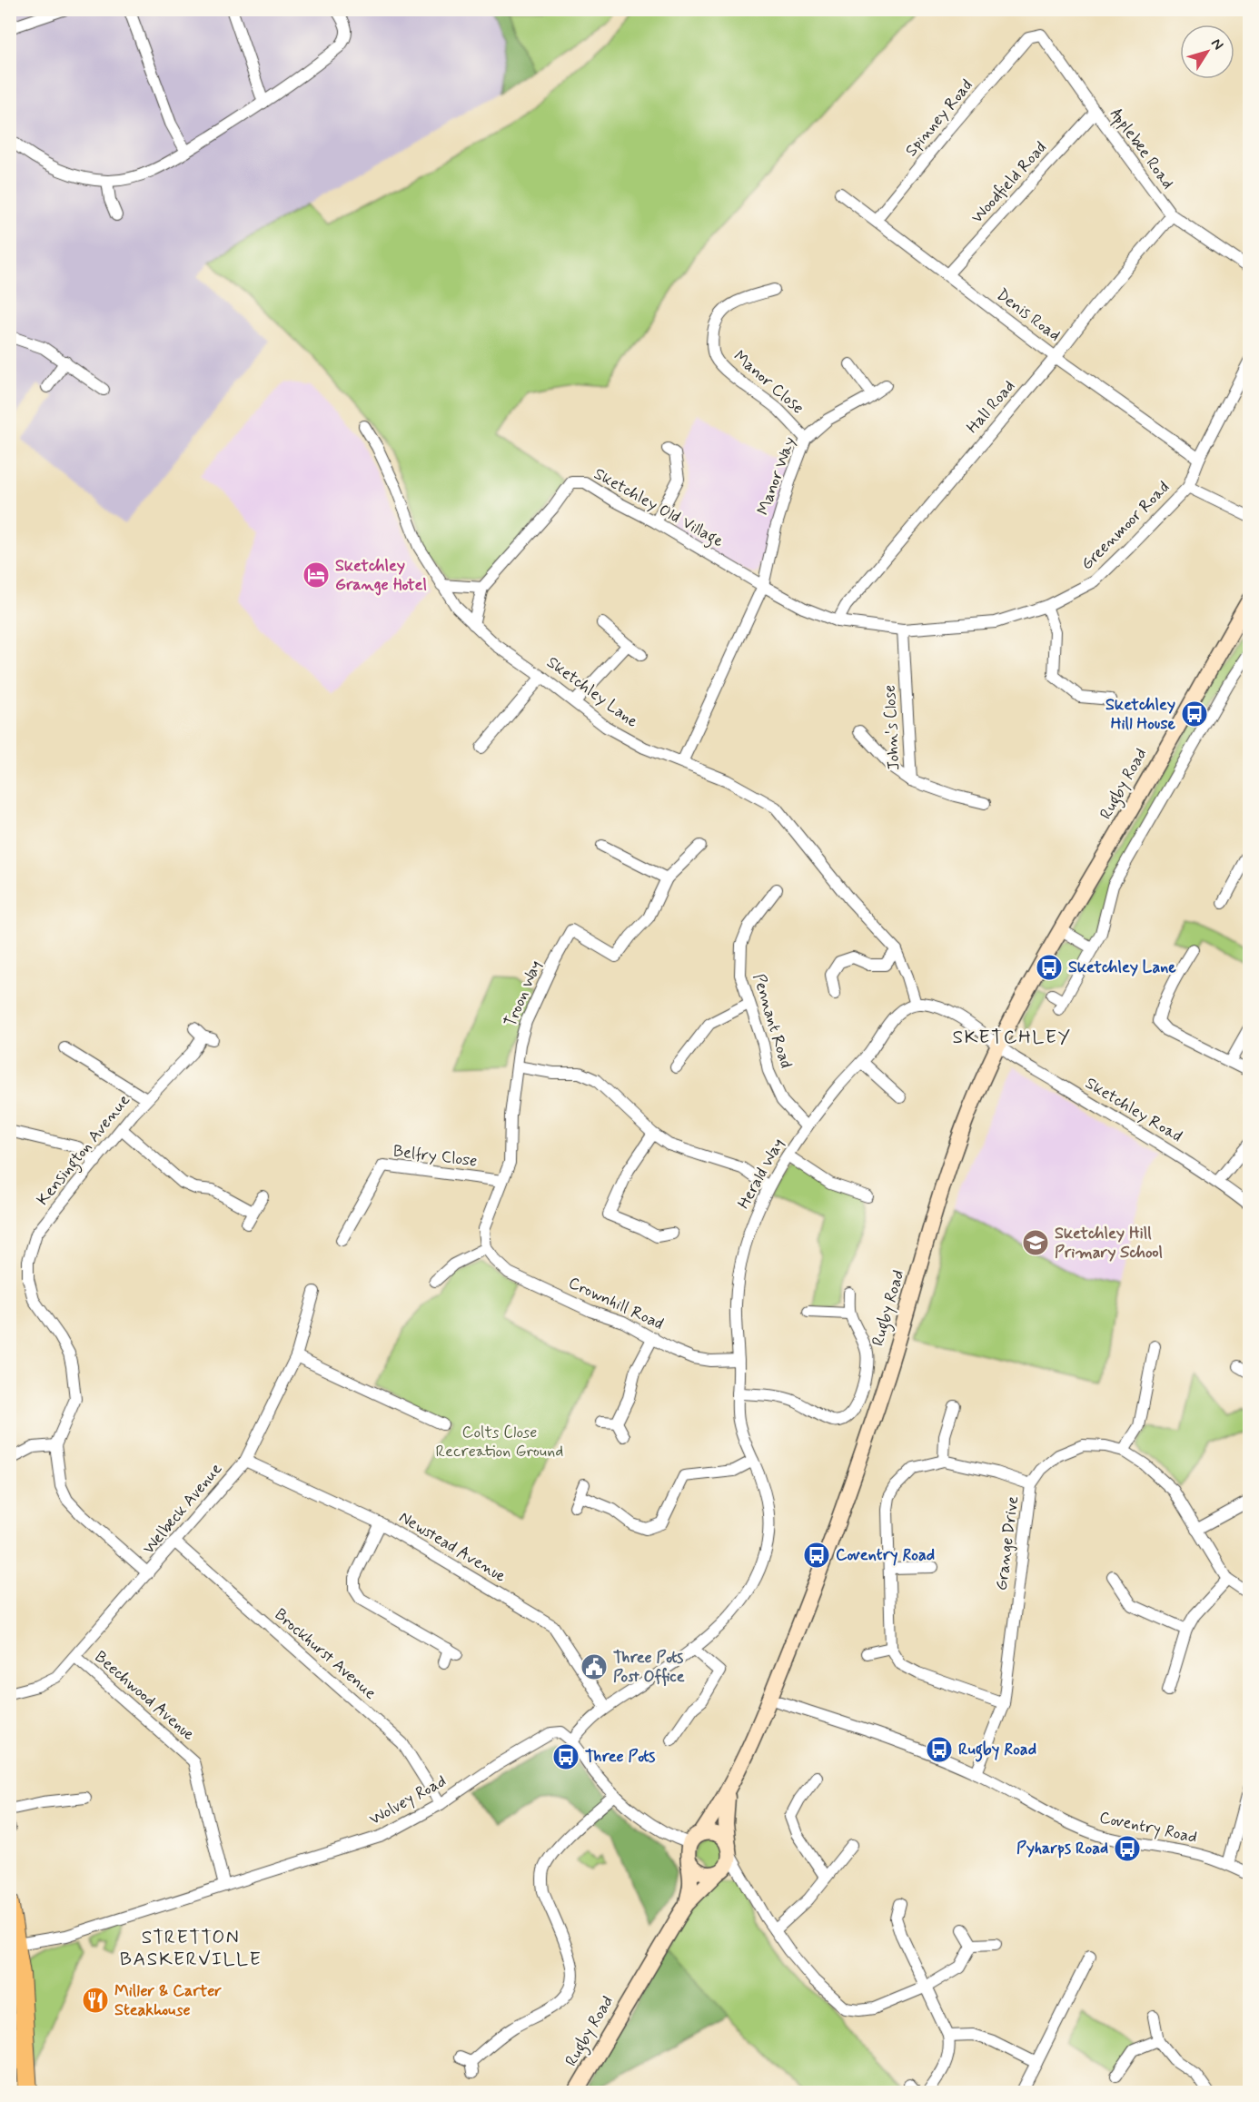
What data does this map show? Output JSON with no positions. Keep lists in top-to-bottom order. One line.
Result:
{"streets":{"main road":["Rugby Road"],"street":["Spinney Road","Applebee Road","Woodfield Road","Denis Road","Manor Close","Hall Road","Manor Way","Sketchley Old Village","Greenmoor Road","Sketchley Lane","John's Close","Troon Way","Pennant Road","Sketchley Road","Kensington Avenue","Belfry Close","Herald Way","Crownhill Road","Welbeck Avenue","Grange Drive","Newstead Avenue","Brockhurst Avenue","Beechwood Avenue","Wolvey Road","Coventry Road"]},"crossings":[["Spinney Road","Applebee Road"],["Spinney Road","Denis Road"],["Applebee Road","Woodfield Road"],["Applebee Road","Hall Road"],["Woodfield Road","Denis Road"],["Denis Road","Hall Road"],["Denis Road","Greenmoor Road"],["Manor Close","Manor Way"],["Hall Road","Greenmoor Road"],["Manor Way","Sketchley Old Village"],["Manor Way","Greenmoor Road"],["Manor Way","Sketchley Lane"],["Sketchley Old Village","Greenmoor Road"],["Sketchley Old Village","Sketchley Lane"],["Greenmoor Road","John's Close"],["Sketchley Lane","Herald Way"],["Rugby Road","Sketchley Road"],["Rugby Road","Coventry Road"],["Troon Way","Belfry Close"],["Troon Way","Crownhill Road"],["Pennant Road","Herald Way"],["Kensington Avenue","Welbeck Avenue"],["Herald Way","Crownhill Road"],["Welbeck Avenue","Newstead Avenue"],["Welbeck Avenue","Brockhurst Avenue"],["Welbeck Avenue","Beechwood Avenue"],["Grange Drive","Coventry Road"],["Brockhurst Avenue","Wolvey Road"],["Beechwood Avenue","Wolvey Road"]],"districts":["SKETCHLEY","STRETTON BASKERVILLE"],"parks":["Colts Close Recreation Ground"],"places":{"hotel":["Sketchley Grange Hotel"],"bus stop":["Sketchley Hill House","Sketchley Lane","Coventry Road","Rugby Road","Three Pots","Pyharps Road"],"school or university":["Sketchley Hill Primary School"],"public building":["Three Pots Post Office"],"restaurant":["Miller & Carter Steakhouse"]},"north":"top right"}
